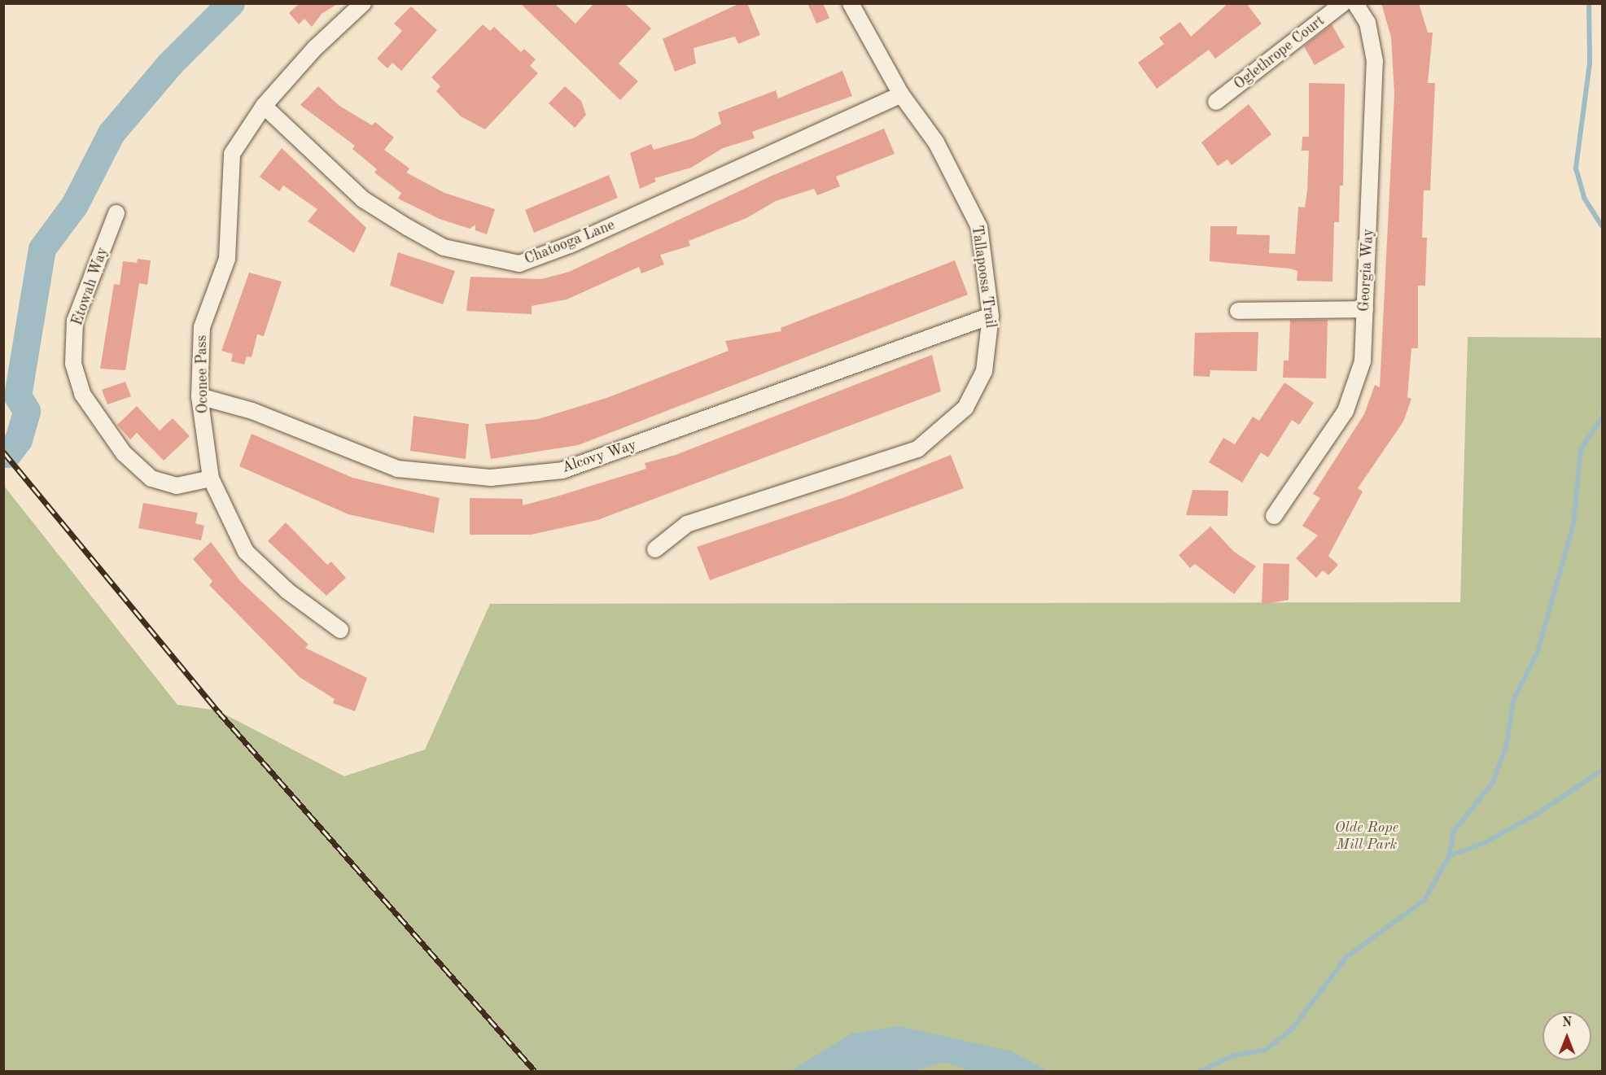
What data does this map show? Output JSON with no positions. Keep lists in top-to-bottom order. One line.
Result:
{"streets":{"street":["Oglethrope Court","Chatooga Lane","Georgia Way","Tallapoosa Trail","Etowah Way","Oconee Pass","Alcovy Way"]},"crossings":[["Chatooga Lane","Tallapoosa Trail"],["Chatooga Lane","Oconee Pass"],["Tallapoosa Trail","Alcovy Way"],["Etowah Way","Oconee Pass"],["Oconee Pass","Alcovy Way"]],"parks":["Olde Rope Mill Park"],"north":"top"}
